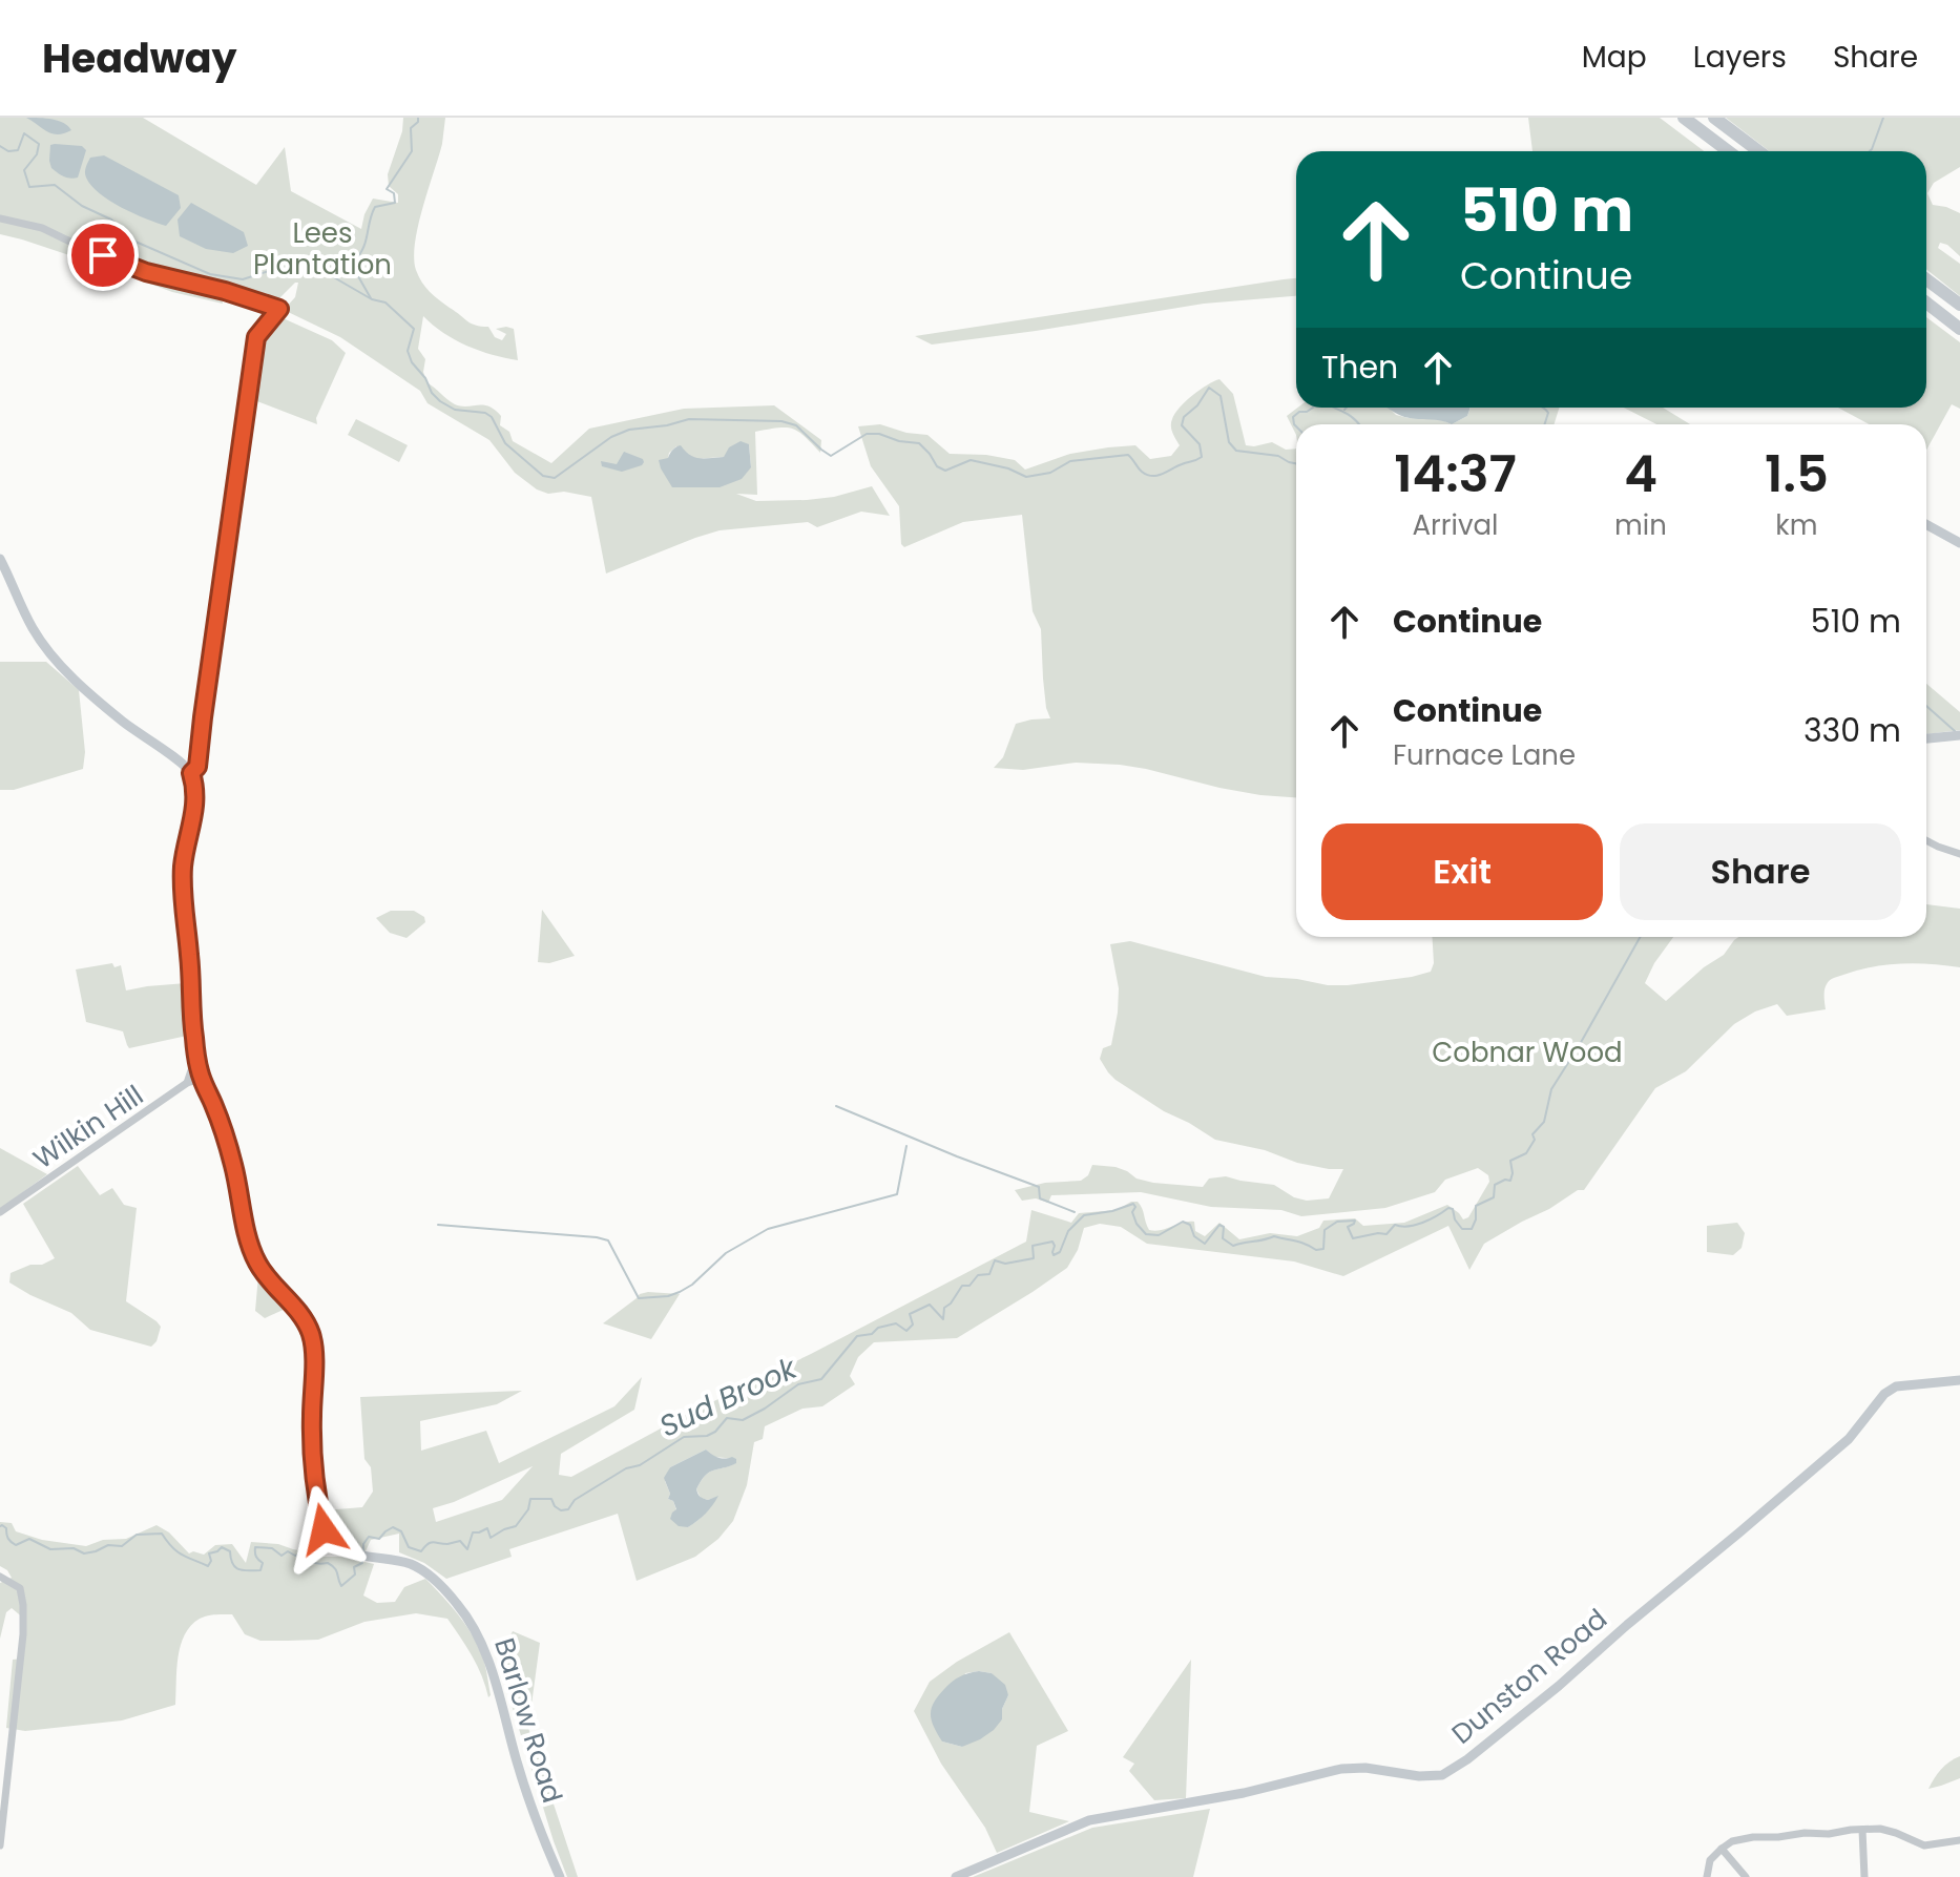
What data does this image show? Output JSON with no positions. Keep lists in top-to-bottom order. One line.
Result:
{"streets":{"main road":["Dunston Road","Barlow Road"],"street":["Wilkin Hill"]},"crossings":[["Wilkin Hill","Barlow Road"]],"water":["Sud Brook"],"parks":["Lees Plantation","Cobnar Wood"],"page":{"header":"Headway","nav":["Map","Layers","Share"],"turn":["510 m","Continue"],"then":"Then","eta":["14:37","Arrival","4","min","1.5","km"],"list":[{"name":"Continue","value":"510 m"},{"name":"Continue","note":"Furnace Lane","value":"330 m"}],"buttons":["Exit","Share"]}}
